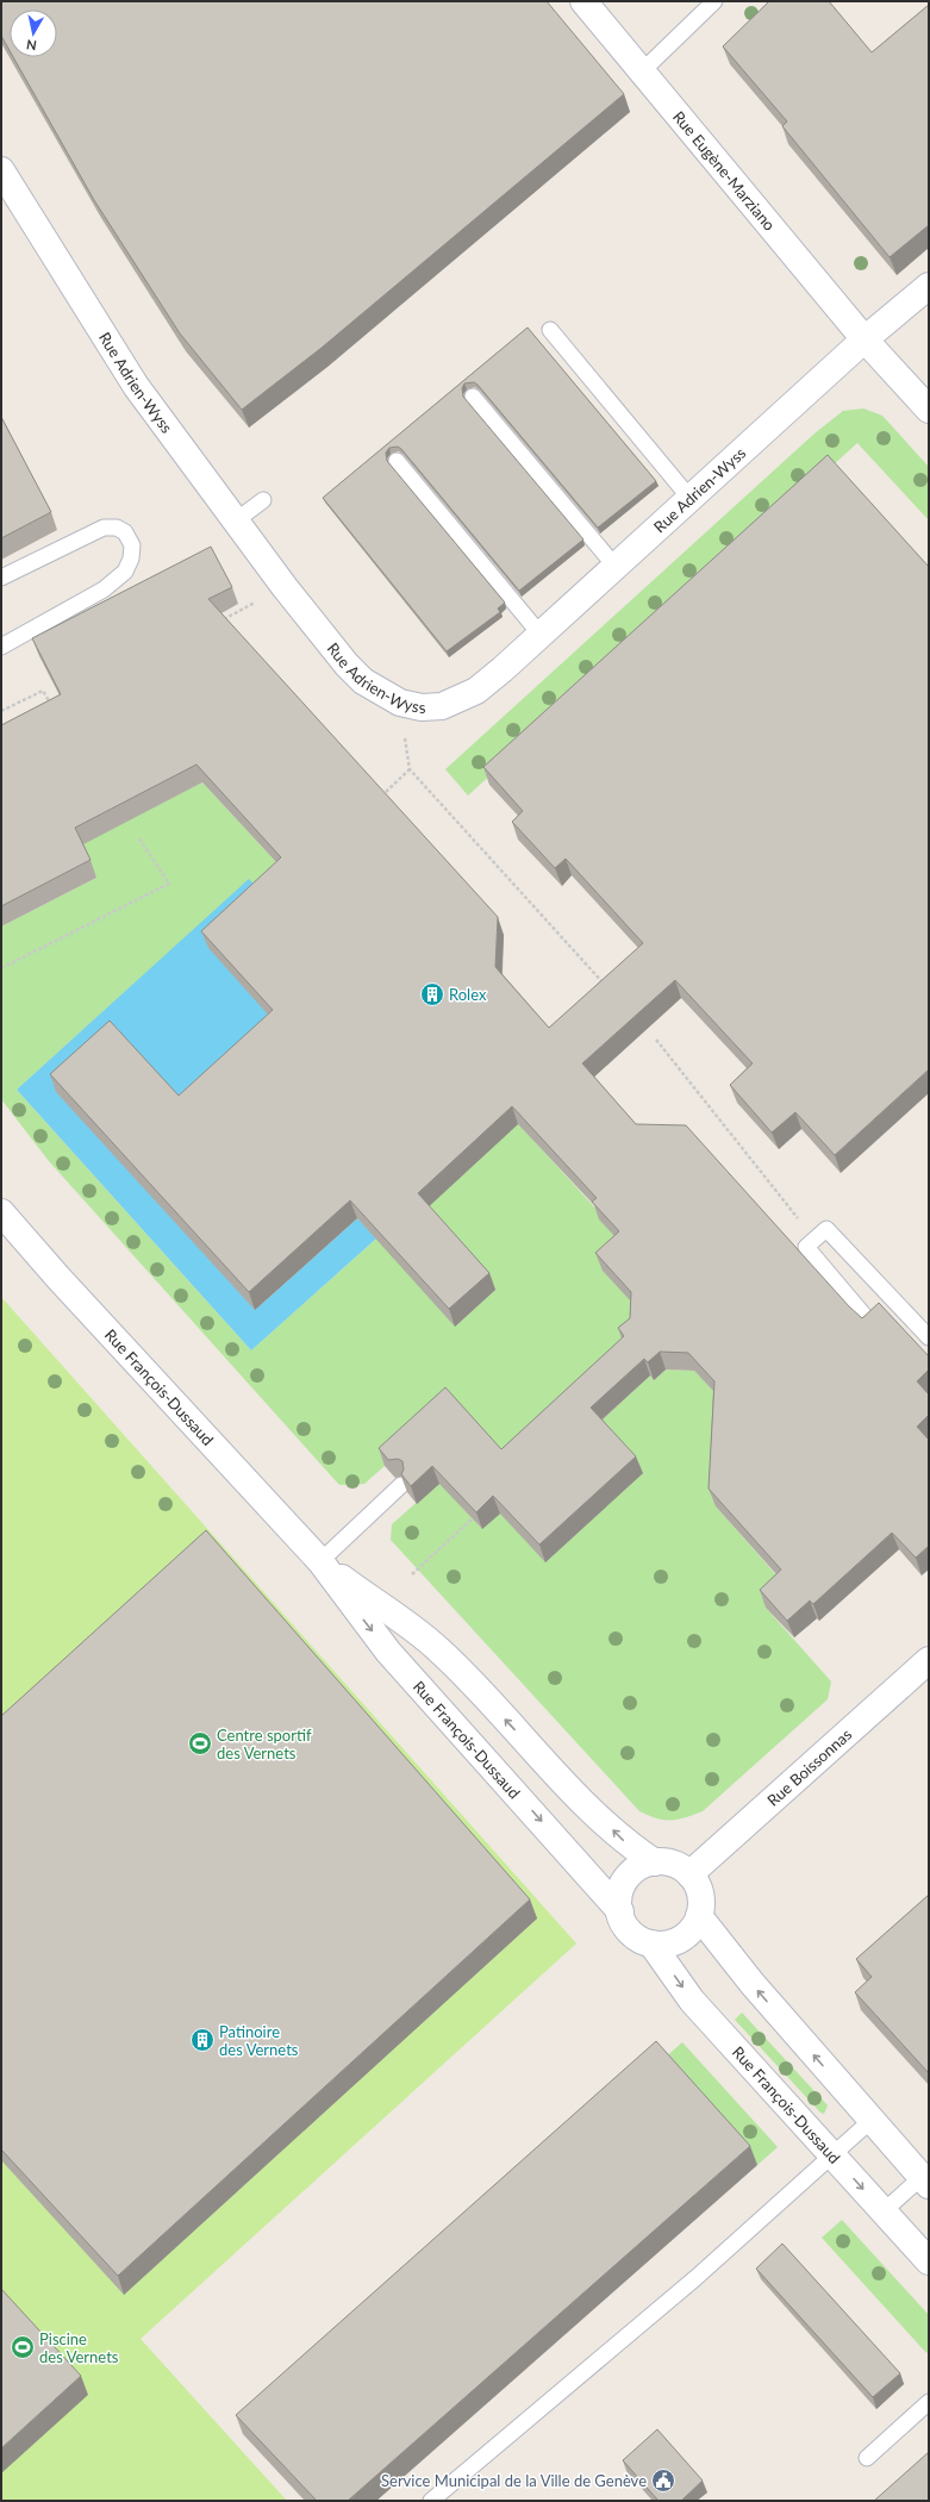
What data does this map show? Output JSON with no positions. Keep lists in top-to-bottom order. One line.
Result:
{"streets":{"main road":["Rue Eugène-Marziano","Rue Adrien-Wyss","Rue François-Dussaud","Rue Boissonnas"]},"crossings":[["Rue Eugène-Marziano","Rue Adrien-Wyss"],["Rue François-Dussaud","Rue Boissonnas"]],"places":{"building":["Rolex","Patinoire des Vernets"],"sports":["Centre sportif des Vernets","Piscine des Vernets"],"public building":["Service Municipal de la Ville de Genève"]},"north":"bottom"}
